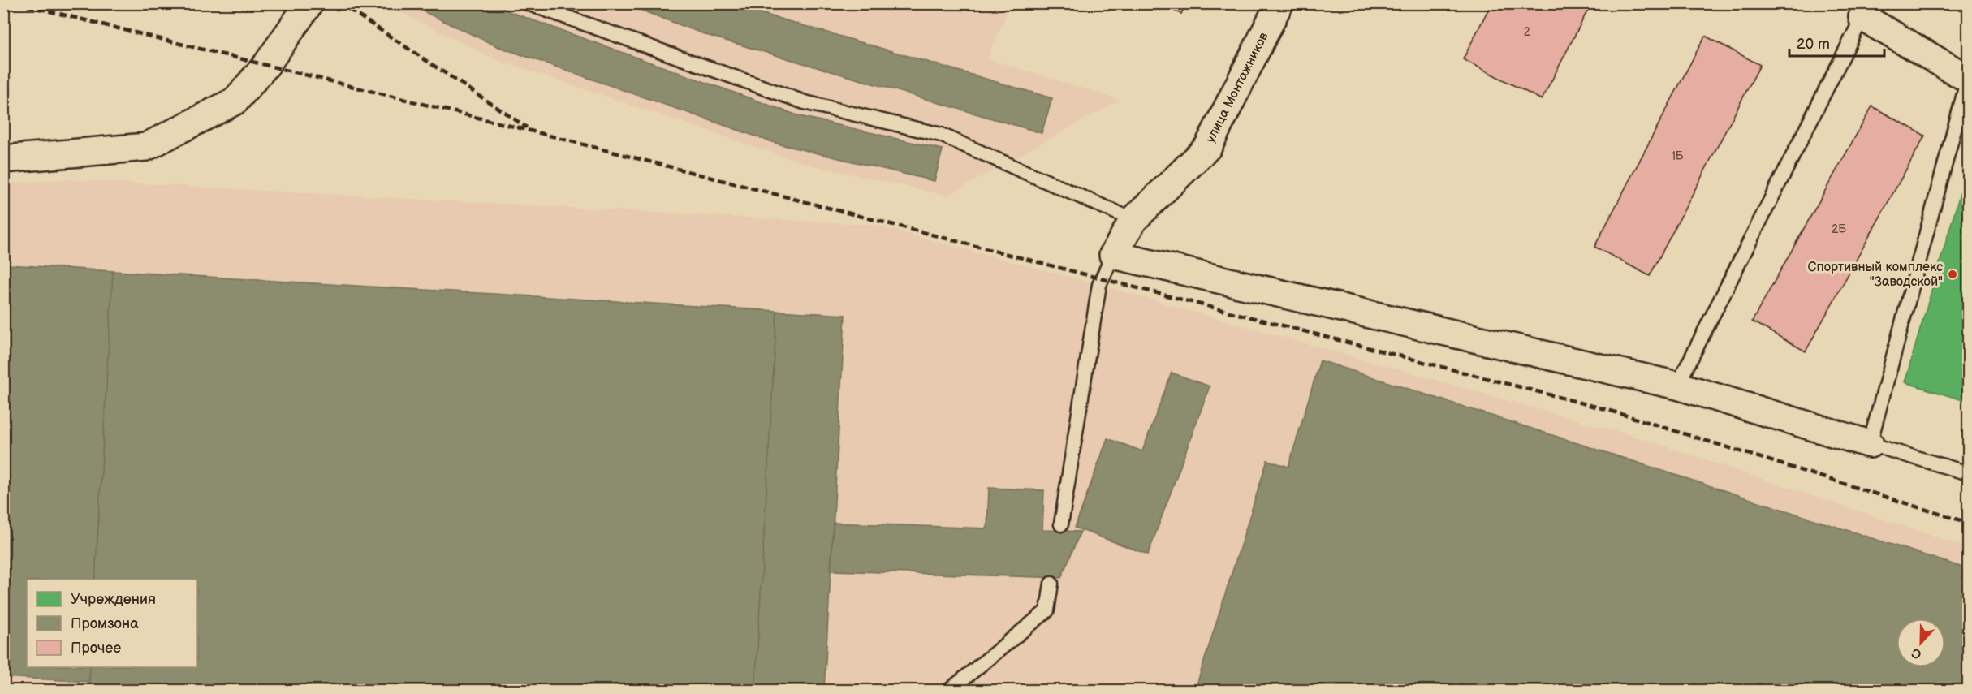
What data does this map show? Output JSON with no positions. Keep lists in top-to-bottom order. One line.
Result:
{"streets":{"street":["улица Монтажников"]},"places":["Спортивный комплекс \"Заводской\""],"house_numbers":["2","1Б","2Б"],"legend":["Учреждения","Промзона","Прочее"],"scale_bar":"20 m","north":"bottom"}
